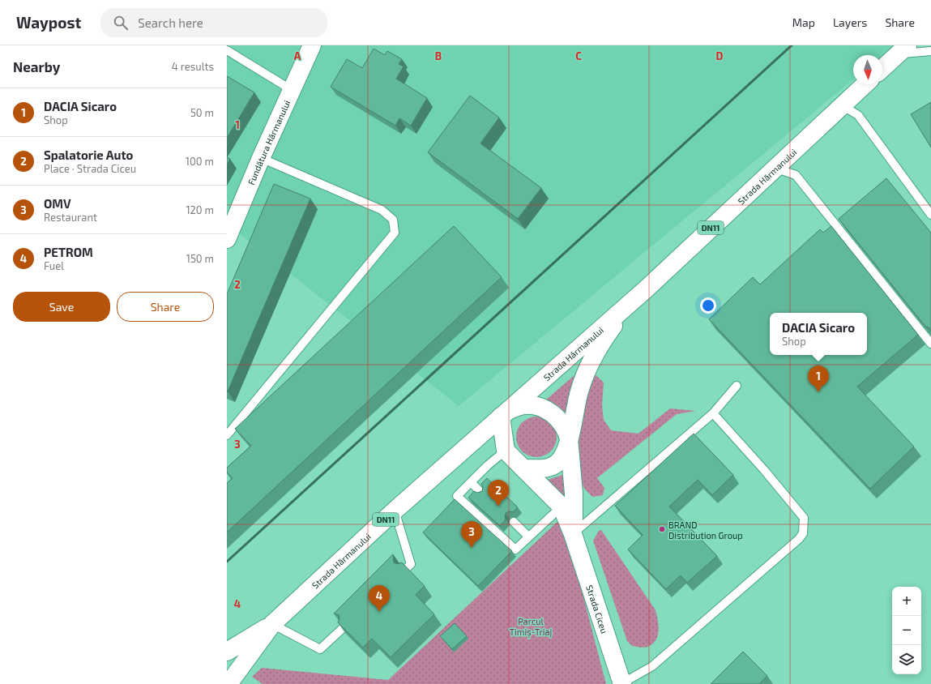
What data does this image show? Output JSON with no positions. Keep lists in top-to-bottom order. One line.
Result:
{"streets":{"main road":["Fundătura Hărmanului","Strada Hărmanului","DN11","Strada Ciceu"]},"crossings":[["Strada Hărmanului","Strada Ciceu"]],"parks":["Parcul Timiș-Triaj"],"places":["BRAND Distribution Group"],"north":"bottom","page":{"header":"Waypost","search":"Search here","nav":["Map","Layers","Share"],"heading":["Nearby","4 results"],"list":[{"mark":"1","name":"DACIA Sicaro","note":"Shop","value":"50 m"},{"mark":"2","name":"Spalatorie Auto","note":"Place · Strada Ciceu","value":"100 m"},{"mark":"3","name":"OMV","note":"Restaurant","value":"120 m"},{"mark":"4","name":"PETROM","note":"Fuel","value":"150 m"}],"buttons":["Save","Share"],"popup":["DACIA Sicaro","Shop"],"pins":["1","2","3","4"],"map_buttons":["+","−"]},"grid":{"columns":["A","B","C","D"],"rows":["1","2","3","4"]}}
